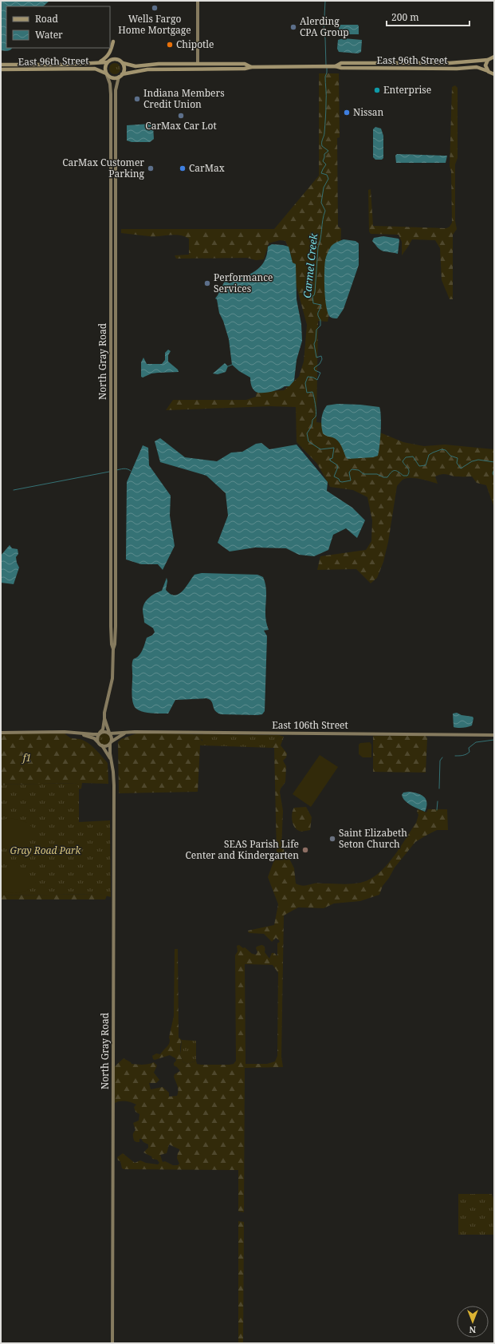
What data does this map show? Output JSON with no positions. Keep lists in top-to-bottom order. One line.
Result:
{"streets":{"main road":["East 96th Street"],"street":["North Gray Road","East 106th Street"]},"crossings":[["East 96th Street","North Gray Road"],["North Gray Road","East 106th Street"]],"water":["Carmel Creek"],"parks":["f1","Gray Road Park"],"places":["Wells Fargo Home Mortgage","Alerding CPA Group","Chipotle","Enterprise","Indiana Members Credit Union","Nissan","CarMax Car Lot","CarMax Customer Parking","CarMax","Performance Services","Saint Elizabeth Seton Church","SEAS Parish Life Center and Kindergarten"],"legend":["Road","Water"],"scale_bar":"200 m","north":"bottom"}
